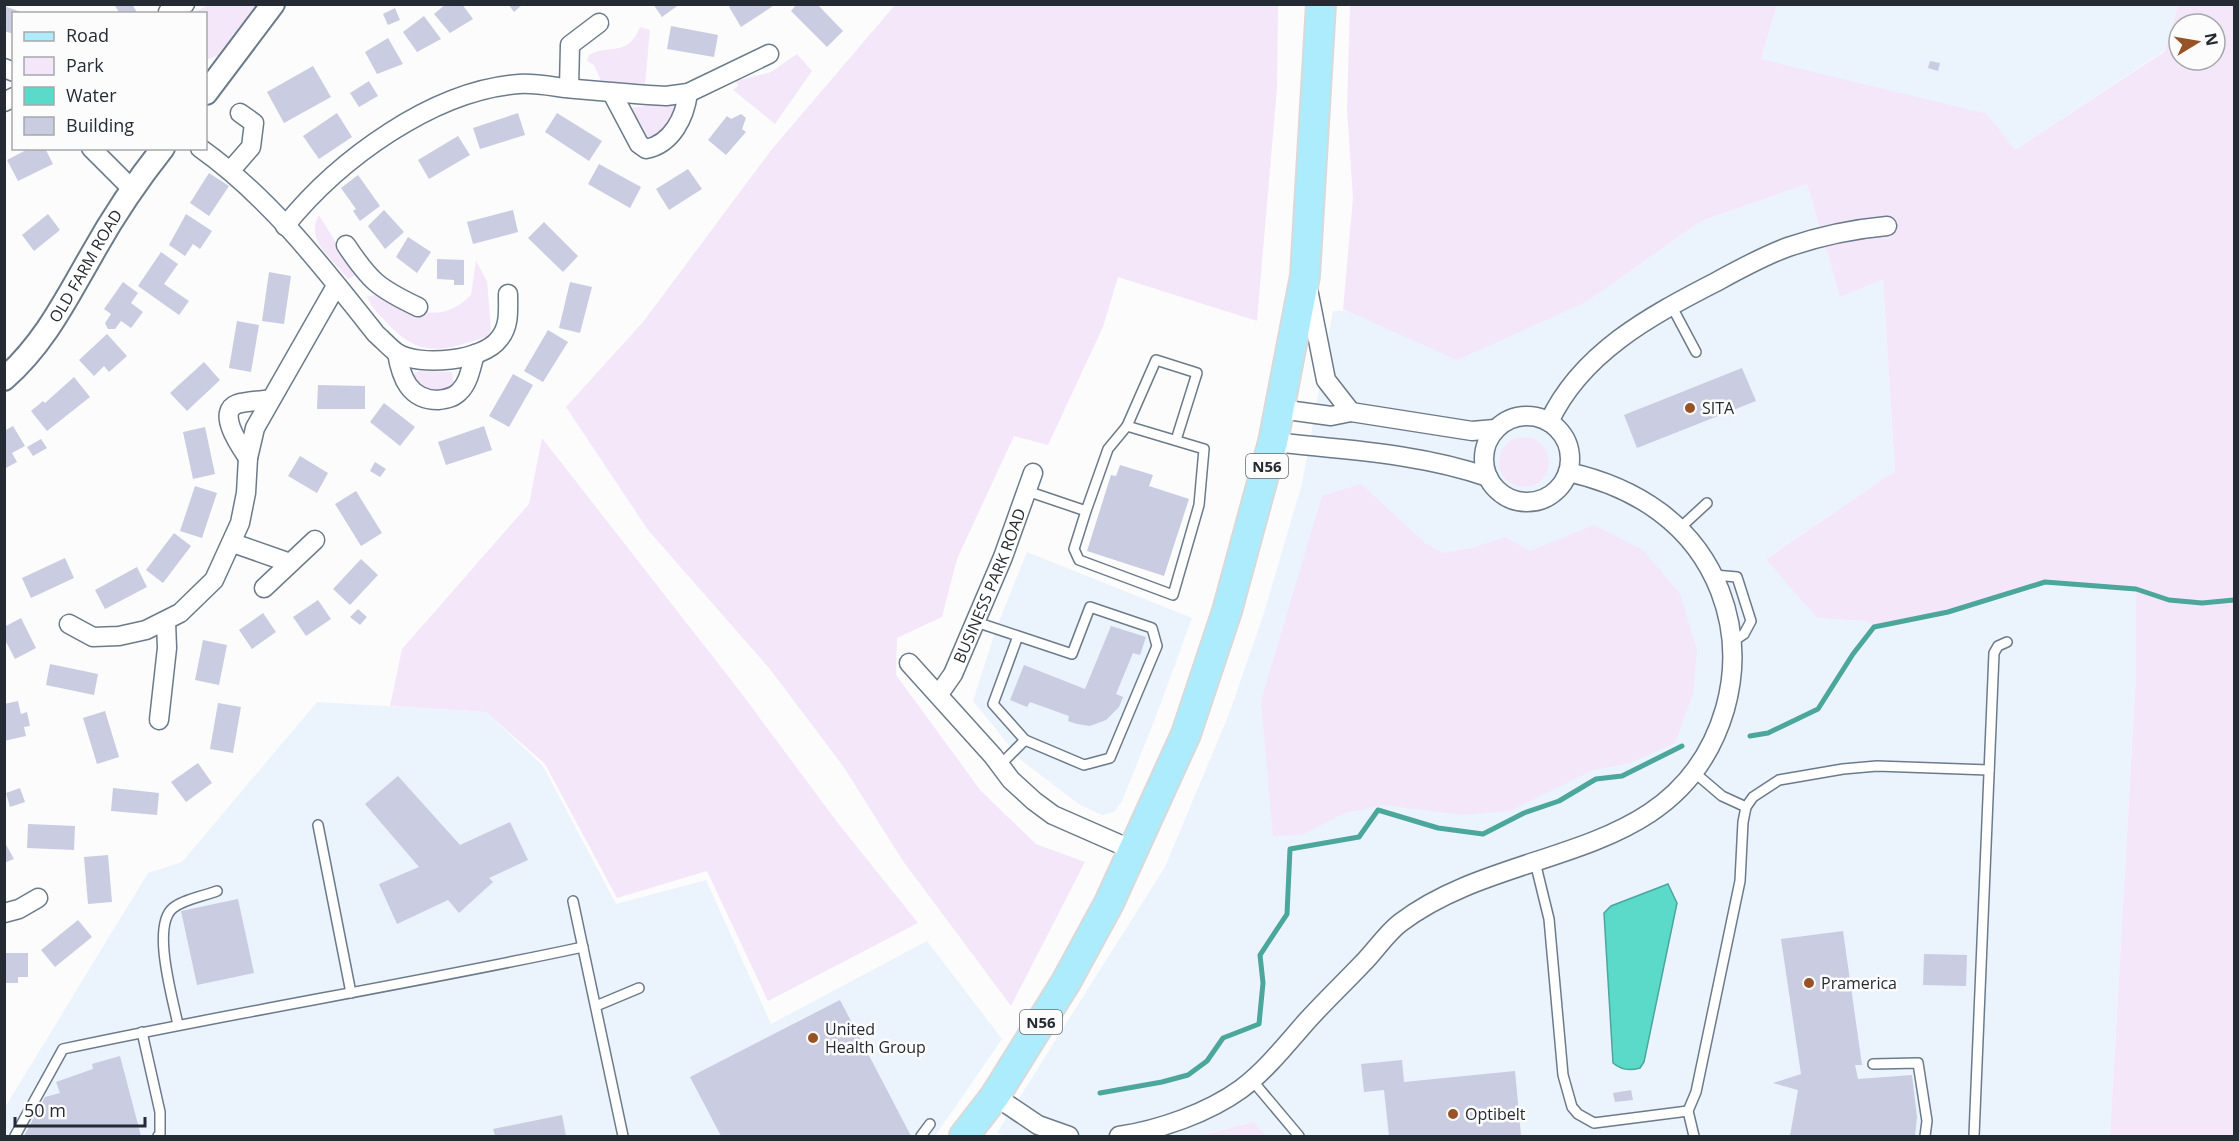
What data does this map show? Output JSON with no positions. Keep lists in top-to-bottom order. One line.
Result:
{"streets":{"main road":["N56"],"street":["OLD FARM ROAD","BUSINESS PARK ROAD"]},"places":["SITA","Pramerica","United Health Group","Optibelt"],"legend":["Road","Park","Water","Building"],"scale_bar":"50 m","north":"right"}
